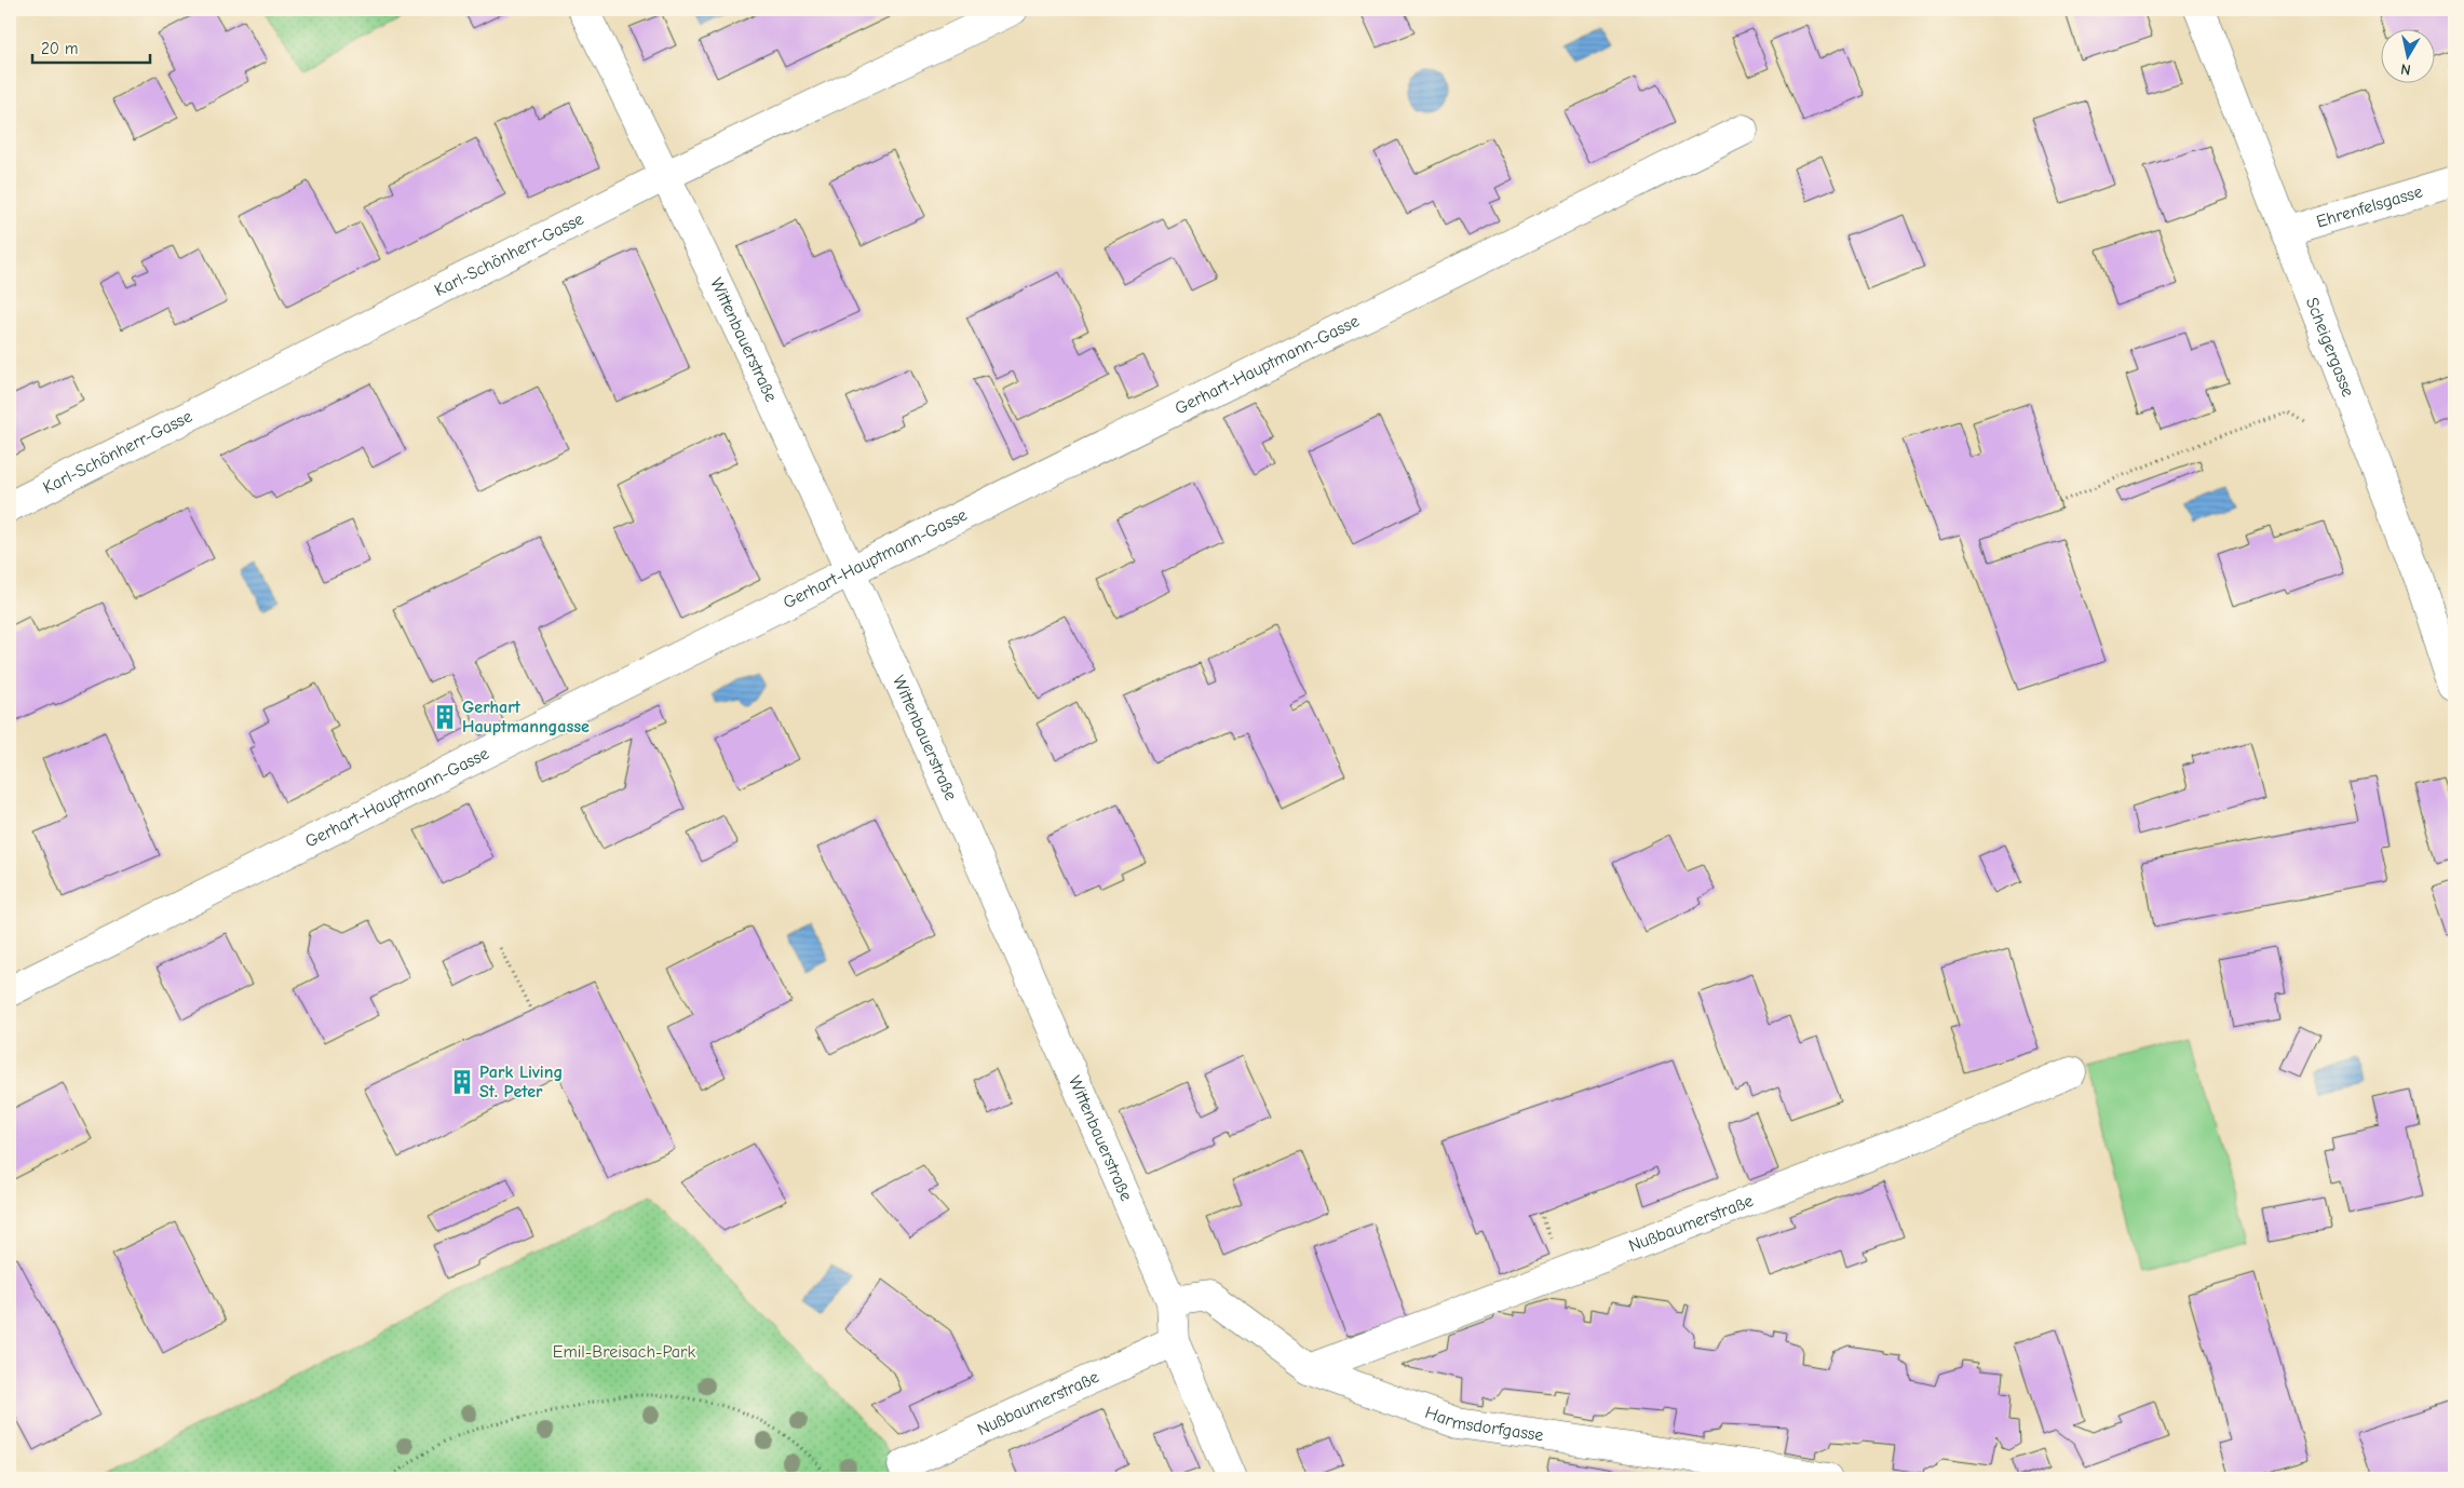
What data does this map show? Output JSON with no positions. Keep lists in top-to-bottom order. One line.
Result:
{"streets":{"street":["Ehrenfelsgasse","Karl-Schönherr-Gasse","Wittenbauerstraße","Scheigergasse","Gerhart-Hauptmann-Gasse","Nußbaumerstraße","Harmsdorfgasse"]},"crossings":[["Ehrenfelsgasse","Scheigergasse"],["Karl-Schönherr-Gasse","Wittenbauerstraße"],["Wittenbauerstraße","Gerhart-Hauptmann-Gasse"],["Wittenbauerstraße","Nußbaumerstraße"],["Wittenbauerstraße","Harmsdorfgasse"],["Nußbaumerstraße","Harmsdorfgasse"]],"parks":["Emil-Breisach-Park"],"places":{"building":["Gerhart Hauptmanngasse","Park Living St. Peter"]},"scale_bar":"20 m","north":"bottom"}
